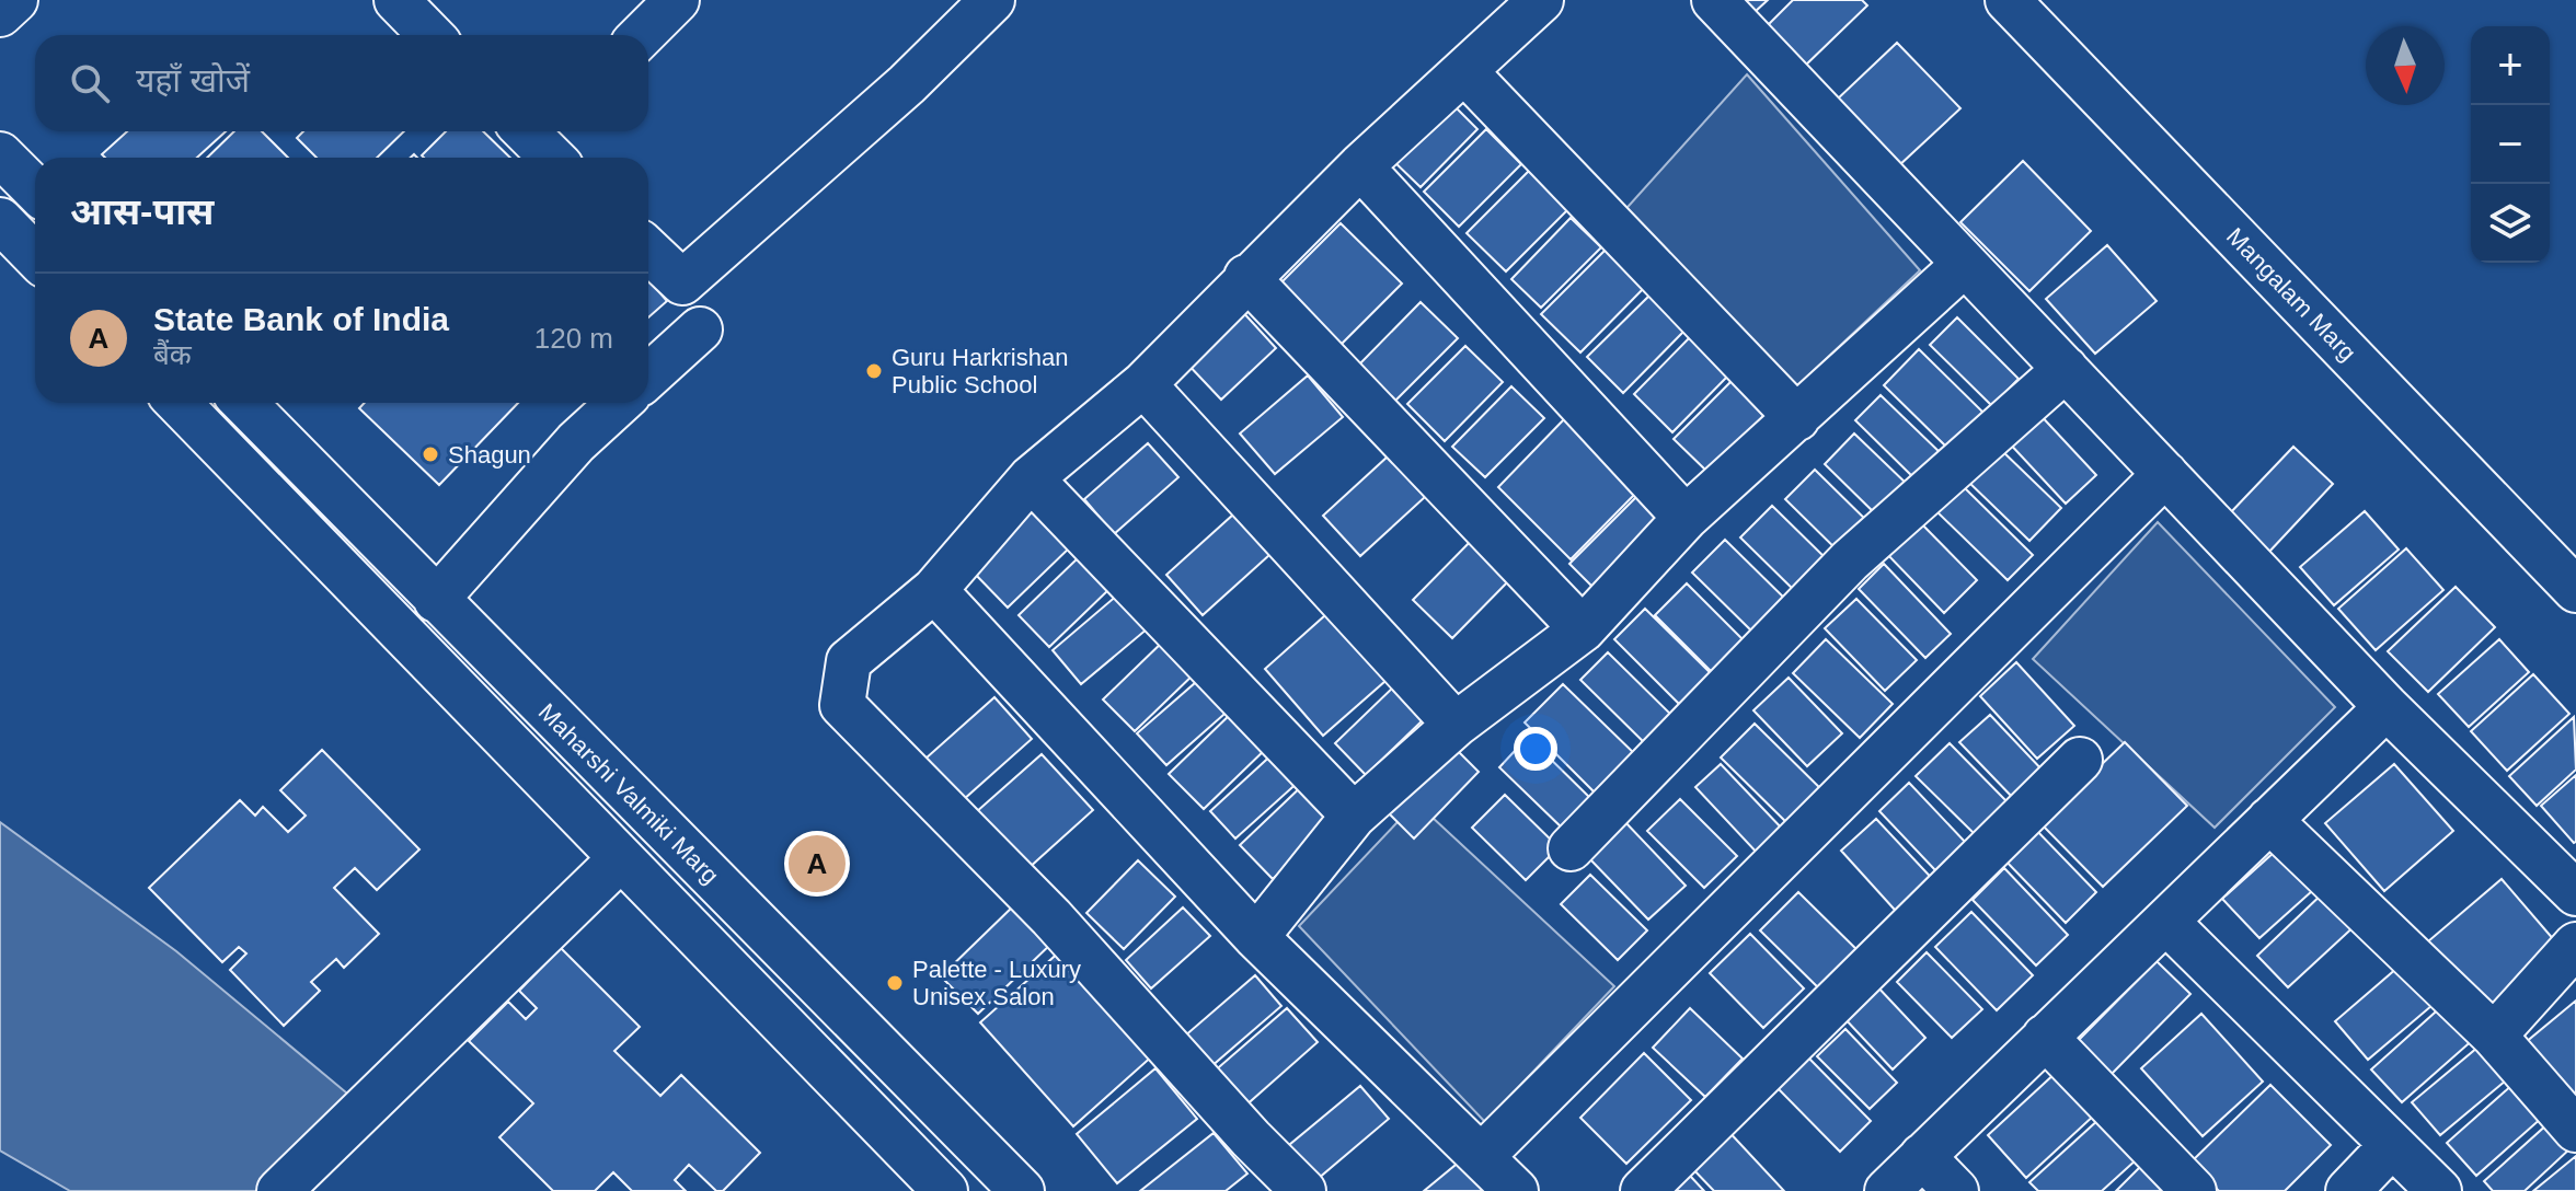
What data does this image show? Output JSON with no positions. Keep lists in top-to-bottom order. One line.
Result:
{"streets":{"street":["Mangalam Marg","Maharshi Valmiki Marg"]},"places":["Guru Harkrishan Public School","Shagun","Palette - Luxury Unisex Salon"],"north":"bottom","page":{"map_buttons":["+","−"],"search":"यहाँ खोजें","heading":"आस-पास","list":[{"mark":"A","name":"State Bank of India","note":"बैंक","value":"120 m"}],"pins":"A"}}
